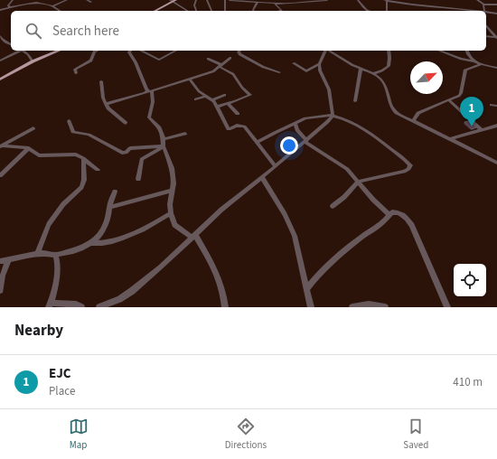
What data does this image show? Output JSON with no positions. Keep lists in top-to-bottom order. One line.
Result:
{"north":"top right","page":{"search":"Search here","pins":"1","heading":"Nearby","list":[{"mark":"1","name":"EJC","note":"Place","value":"410 m"}],"nav":["Map","Directions","Saved"]}}
